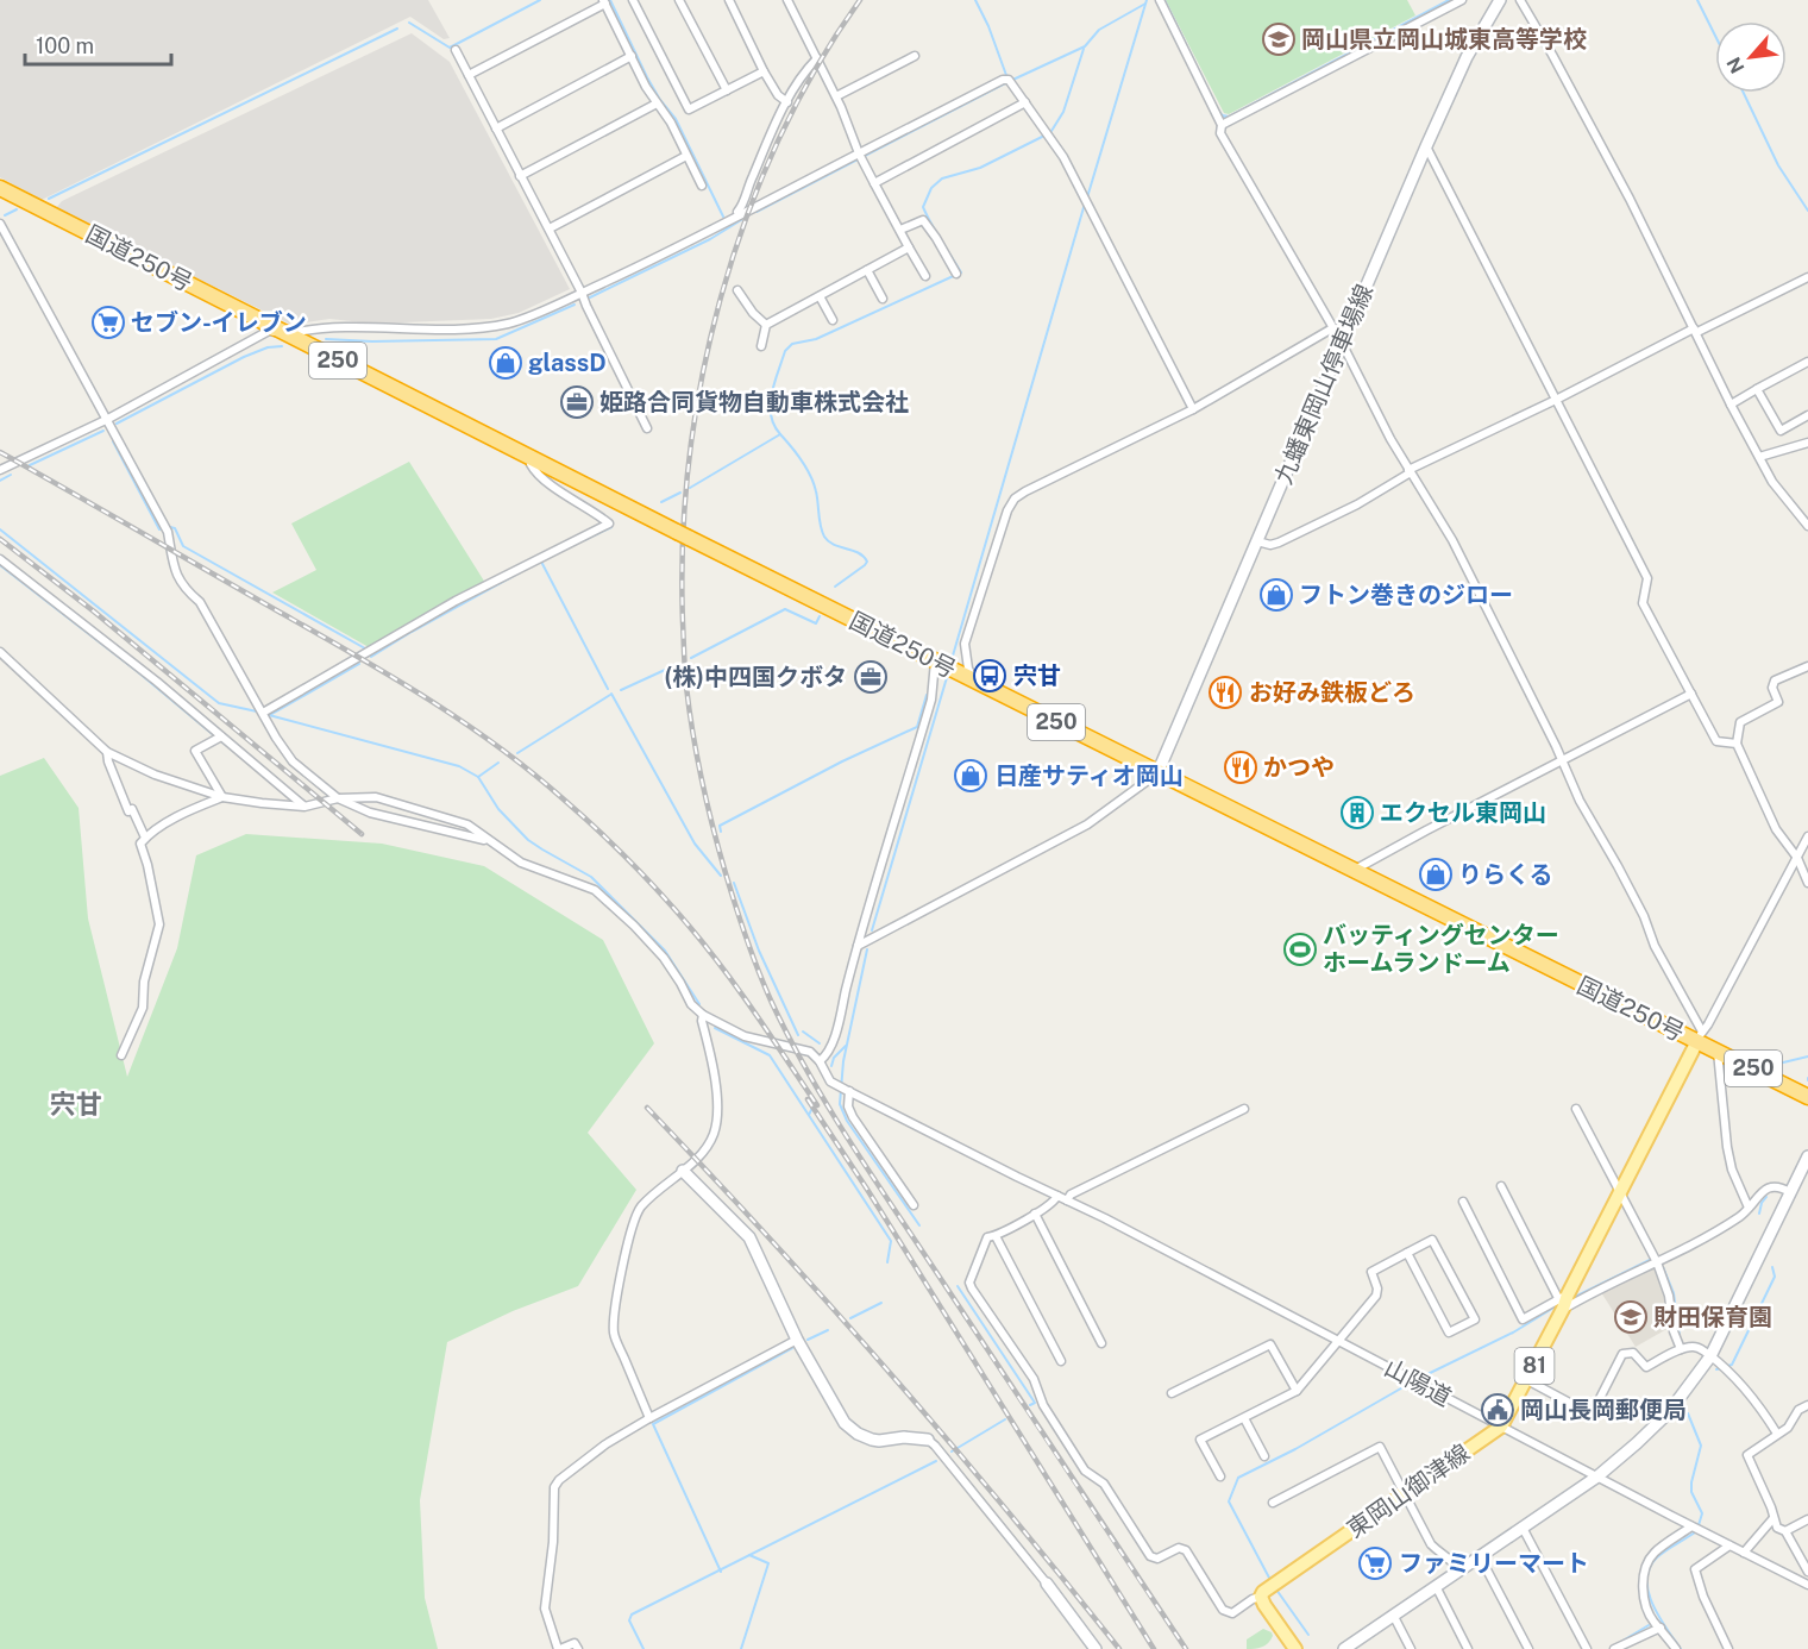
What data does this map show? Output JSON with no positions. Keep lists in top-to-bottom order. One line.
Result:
{"streets":{"highway":["国道250号","250"],"main road":["81","東岡山御津線"],"street":["九蟠東岡山停車場線","山陽道"]},"crossings":[["国道250号","九蟠東岡山停車場線"],["国道250号","東岡山御津線"],["山陽道","東岡山御津線"]],"districts":["宍甘"],"places":{"school or university":["岡山県立岡山城東高等学校","財田保育園"],"supermarket":["セブン-イレブン","ファミリーマート"],"shop":["glassD","フトン巻きのジロー","日産サティオ岡山","りらくる"],"office":["姫路合同貨物自動車株式会社","(株)中四国クボタ"],"bus stop":["宍甘"],"restaurant":["お好み鉄板どろ","かつや"],"building":["エクセル東岡山"],"sports":["バッティングセンター ホームランドーム"],"public building":["岡山長岡郵便局"]},"scale_bar":"100 m","north":"bottom left"}
